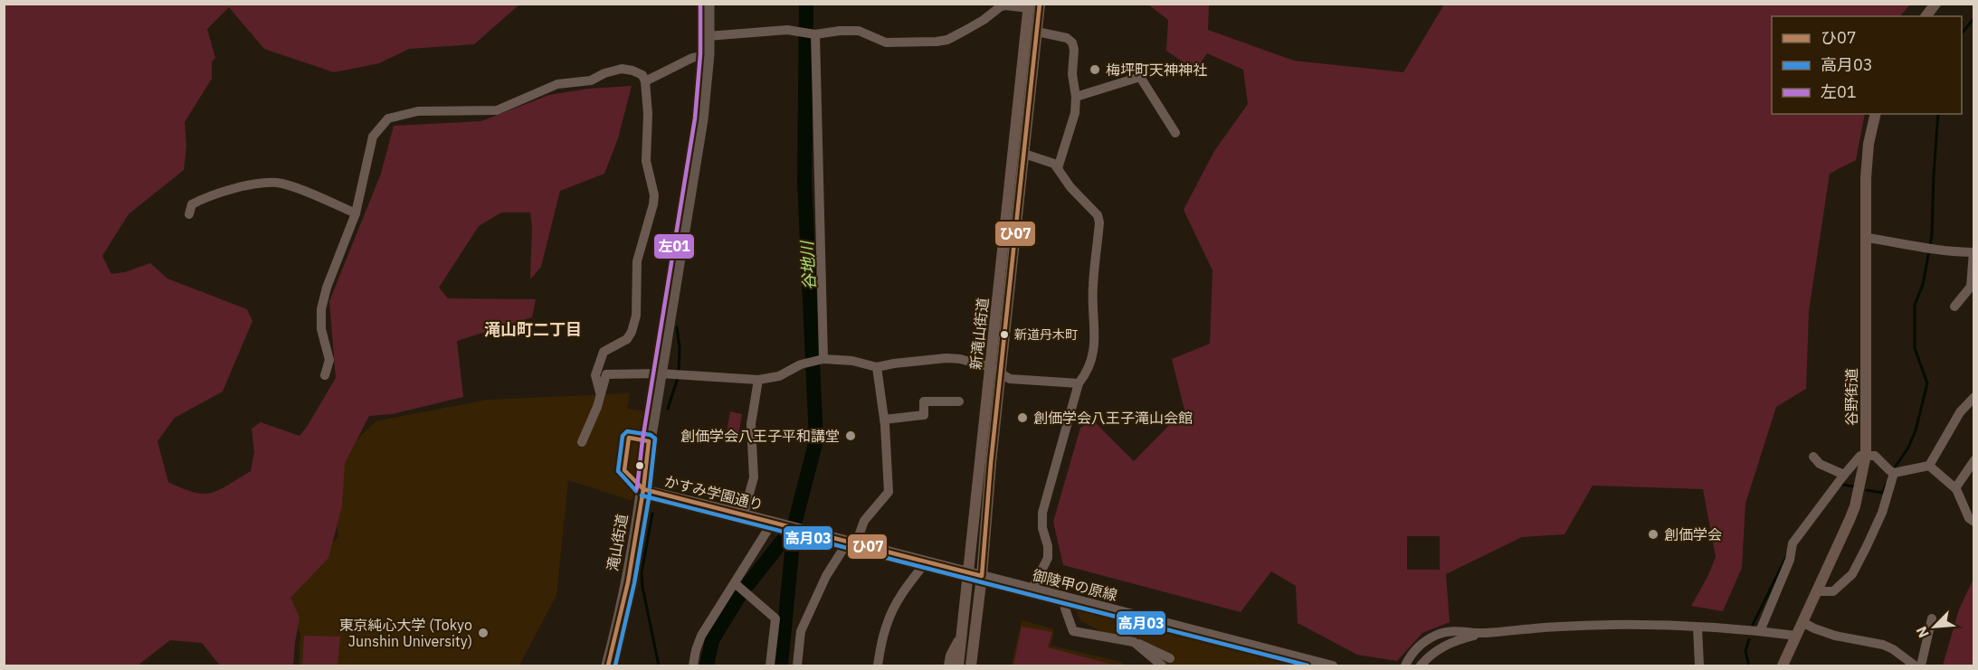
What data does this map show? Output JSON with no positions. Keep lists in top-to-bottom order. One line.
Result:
{"streets":{"highway":["滝山街道"],"main road":["新滝山街道","谷野街道"],"street":["かすみ学園通り","御陵甲の原線"]},"crossings":[["新滝山街道","御陵甲の原線"],["かすみ学園通り","滝山街道"]],"districts":["滝山町二丁目"],"water":["谷地川"],"places":["梅坪町天神神社","新道丹木町","創価学会八王子滝山会館","創価学会八王子平和講堂","創価学会","東京純心大学 (Tokyo Junshin University)"],"lines":["transit line ひ07","transit line 左01","transit line 高月03"],"legend":["ひ07","高月03","左01"],"north":"bottom left"}
